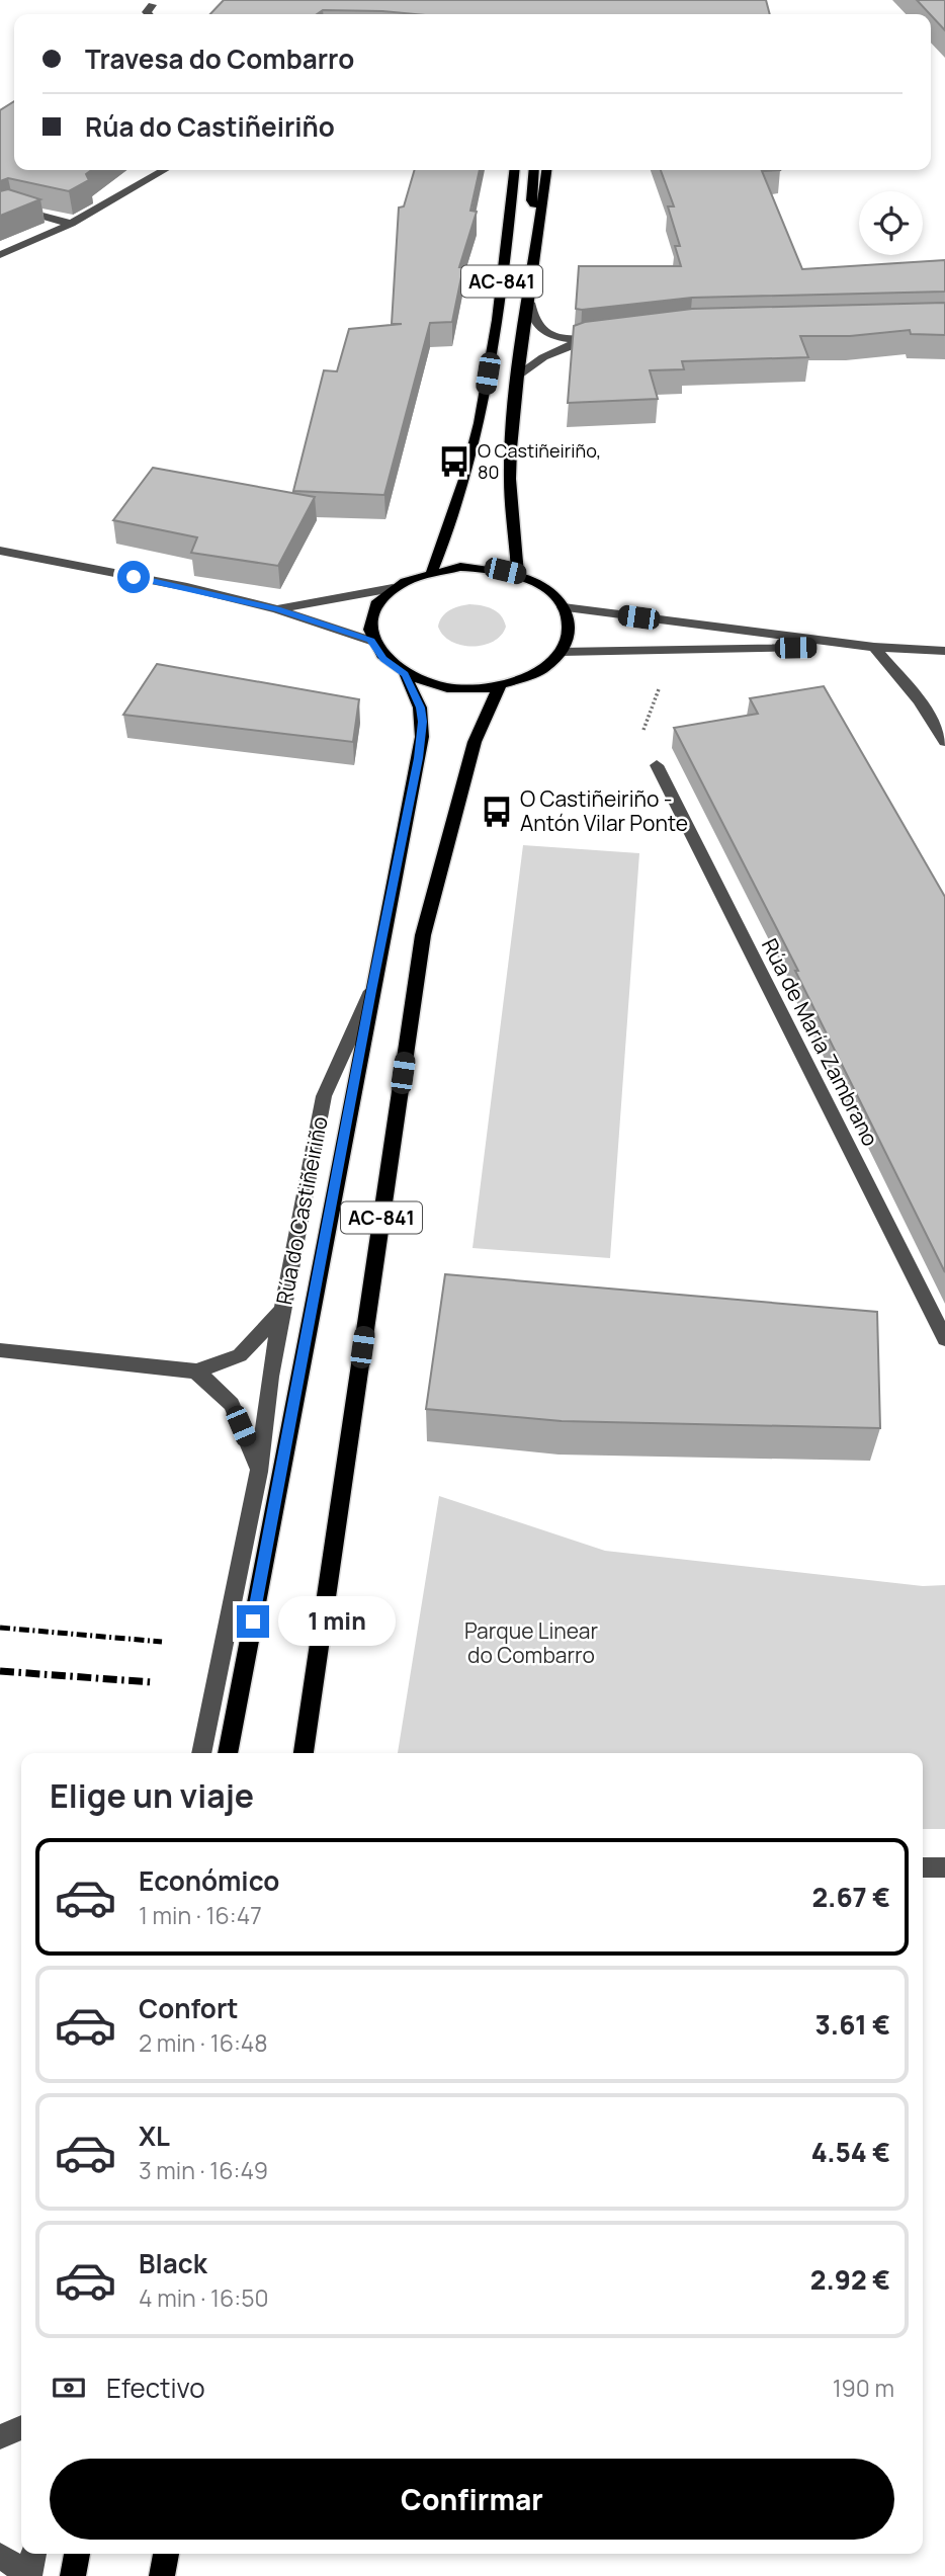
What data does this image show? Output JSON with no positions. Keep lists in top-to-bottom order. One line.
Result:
{"streets":{"main road":["AC-841","Rúa do Castiñeiriño"],"street":["Rúa de María Zambrano"]},"crossings":[["AC-841","Rúa do Castiñeiriño"]],"parks":["Parque Linear do Combarro"],"places":{"bus stop":["O Castiñeiriño, 80","O Castiñeiriño - Antón Vilar Ponte"]},"page":{"banner":["Travesa do Combarro","Rúa do Castiñeiriño"],"bubble":"1 min","heading":"Elige un viaje","list":[{"name":"Económico","note":"1 min · 16:47","value":"2.67 €"},{"name":"Confort","note":"2 min · 16:48","value":"3.61 €"},{"name":"XL","note":"3 min · 16:49","value":"4.54 €"},{"name":"Black","note":"4 min · 16:50","value":"2.92 €"}],"pay":["Efectivo","190 m"],"buttons":"Confirmar"}}
